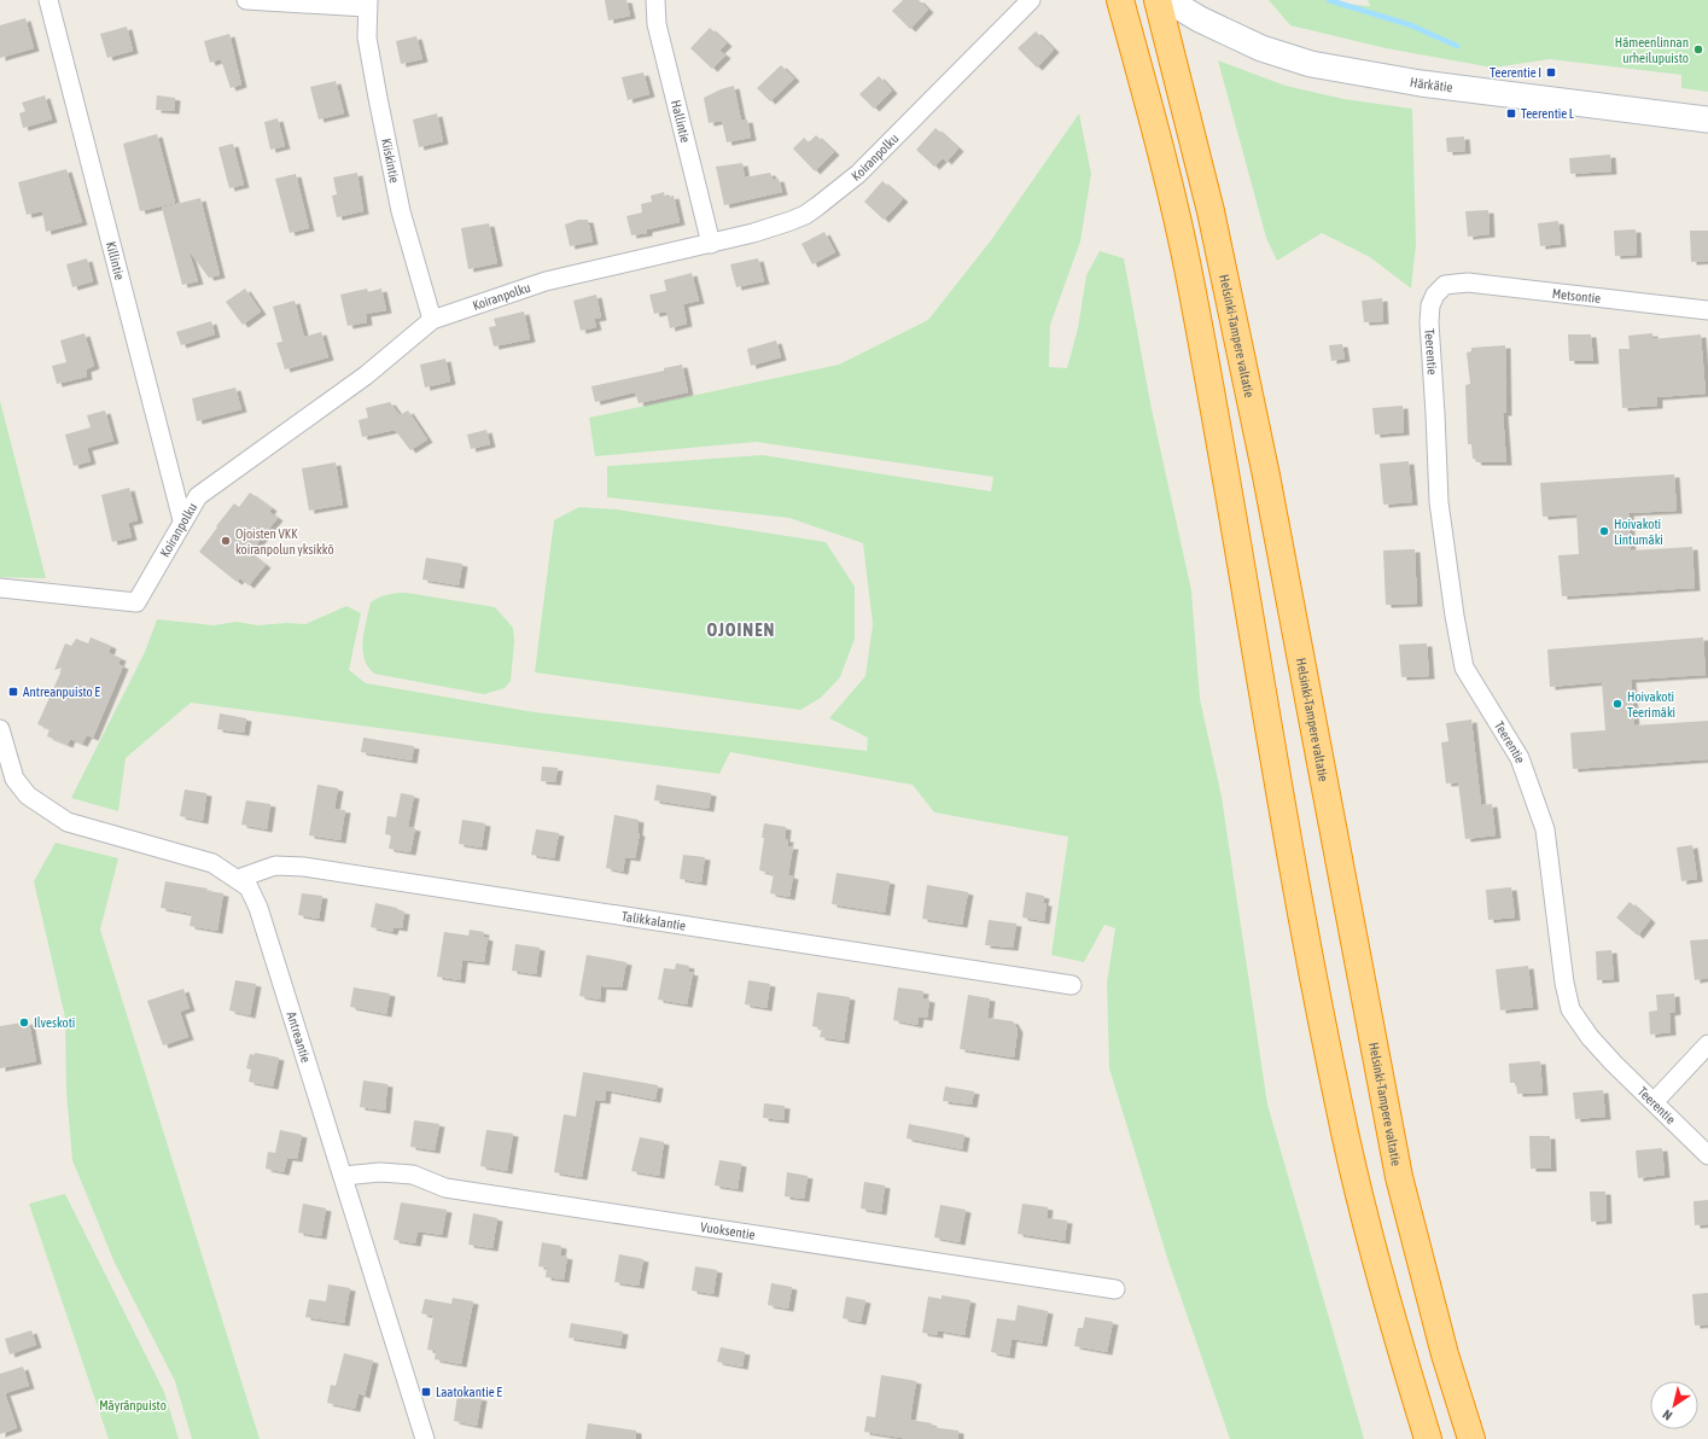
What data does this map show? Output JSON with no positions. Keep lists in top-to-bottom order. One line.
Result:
{"streets":{"highway":["Helsinki-Tampere valtatie"],"main road":["Härkätie"],"street":["Hallintie","Koiranpolku","Kiiskintie","Killintie","Metsontie","Teerentie","Talikkalantie","Antreantie","Vuoksentie"]},"crossings":[["Hallintie","Koiranpolku"],["Koiranpolku","Kiiskintie"],["Koiranpolku","Killintie"],["Metsontie","Teerentie"],["Talikkalantie","Antreantie"],["Antreantie","Vuoksentie"]],"districts":["OJOINEN"],"parks":["Mäyränpuisto"],"places":{"other":["Hämeenlinnan urheilupuisto","Hoivakoti Lintumäki","Ojoisten VKK koiranpolun yksikkö","Hoivakoti Teerimäki","Ilveskoti"],"transit":["Teerentie I","Teerentie L","Antreanpuisto E","Laatokantie E"]},"north":"bottom left"}
